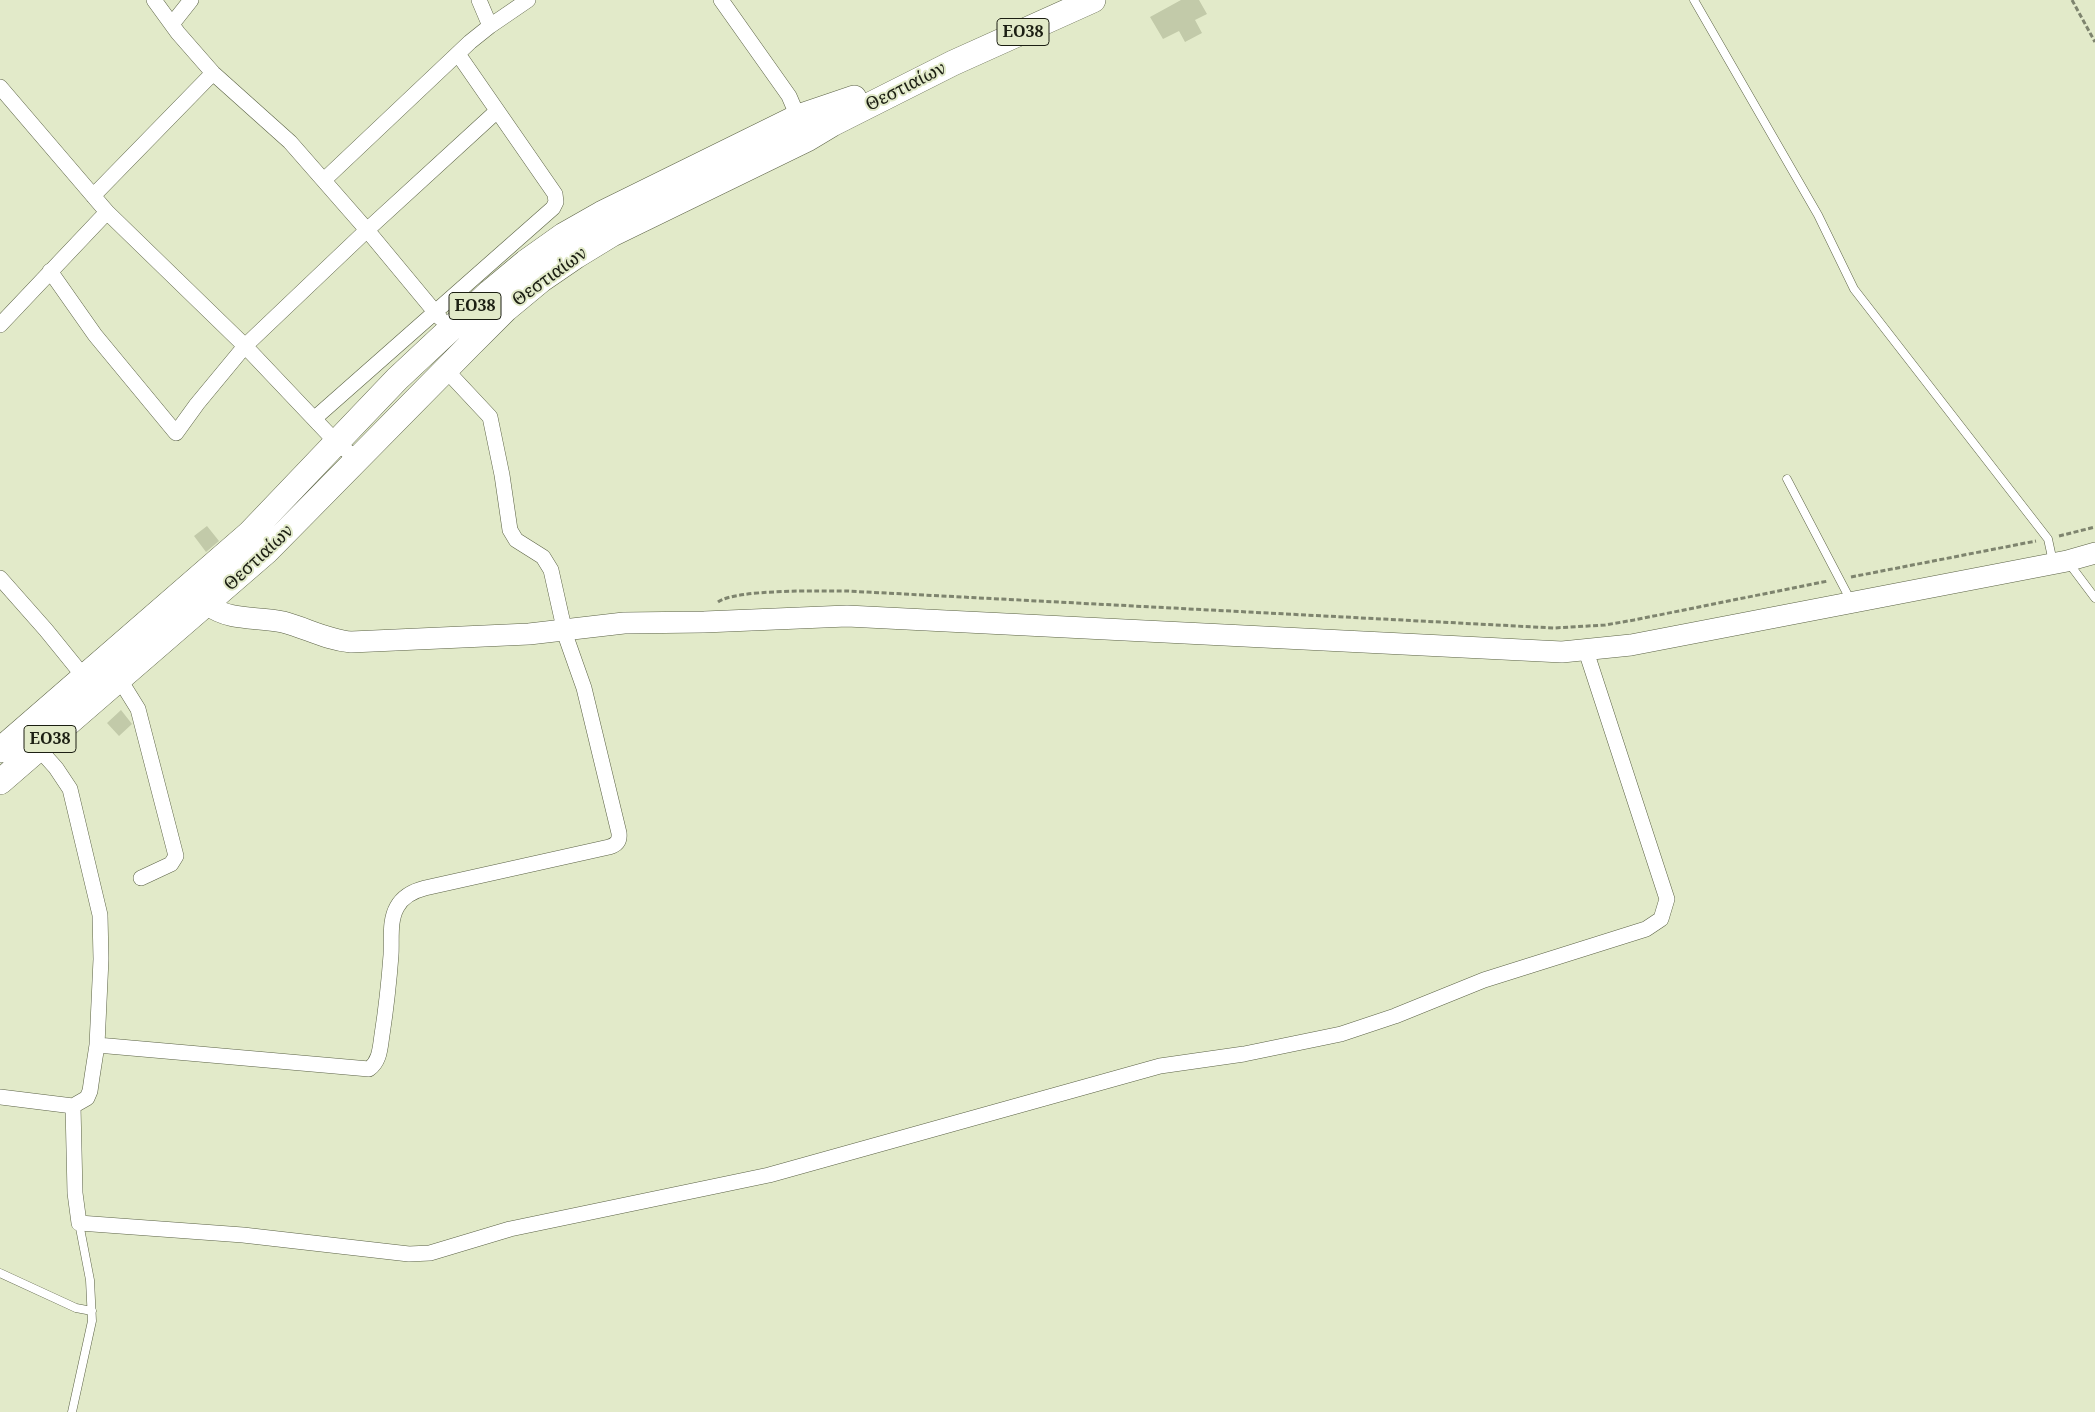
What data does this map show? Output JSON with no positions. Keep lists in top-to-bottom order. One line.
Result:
{"streets":{"main road":["ΕΟ38","Θεστιαίων"]},"crossings":[["ΕΟ38","Θεστιαίων"]]}
